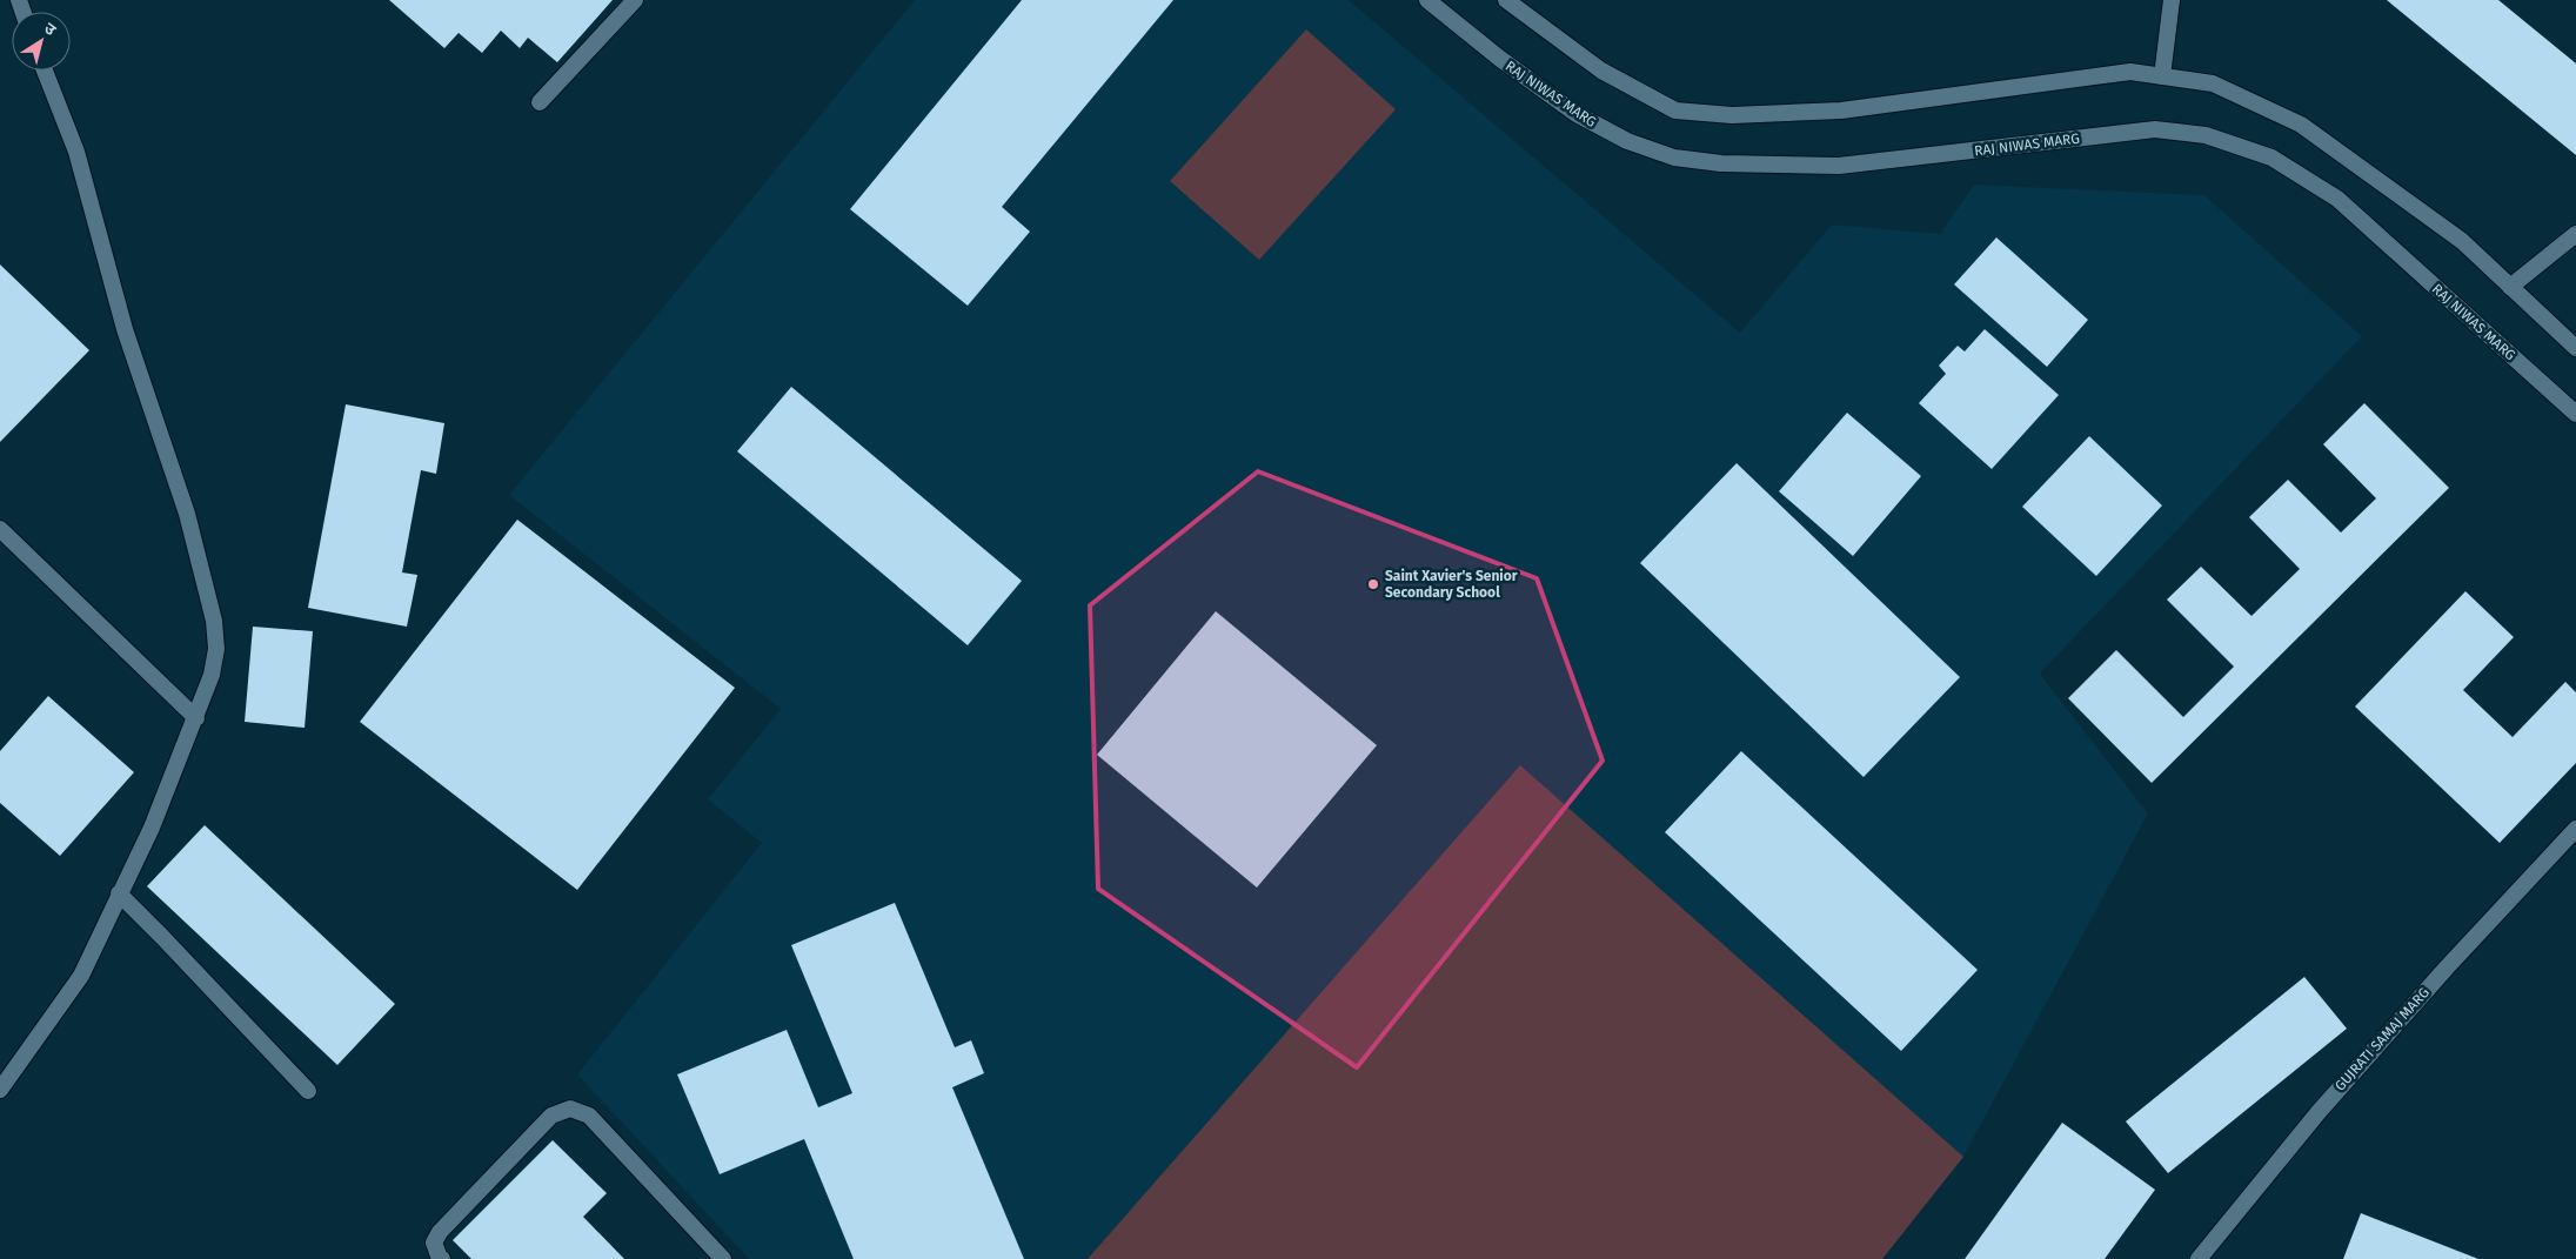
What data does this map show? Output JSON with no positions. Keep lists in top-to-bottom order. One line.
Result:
{"streets":{"street":["RAJ NIWAS MARG","GUJRATI SAMAJ MARG"]},"places":["Saint Xavier's Senior Secondary School"],"north":"top right"}
